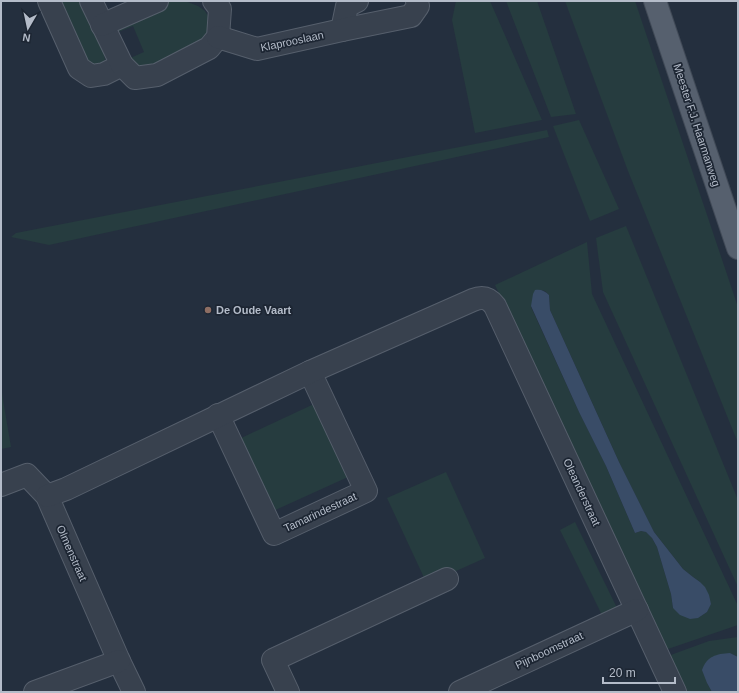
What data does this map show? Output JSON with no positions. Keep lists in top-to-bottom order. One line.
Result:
{"streets":{"main road":["Meester F.J. Haarmanweg"],"street":["Klaprooslaan","Oleanderstraat","Tamarindestraat","Olmenstraat","Pijnboomstraat"]},"crossings":[["Oleanderstraat","Tamarindestraat"],["Oleanderstraat","Pijnboomstraat"]],"places":["De Oude Vaart"],"scale_bar":"20 m","north":"bottom"}
